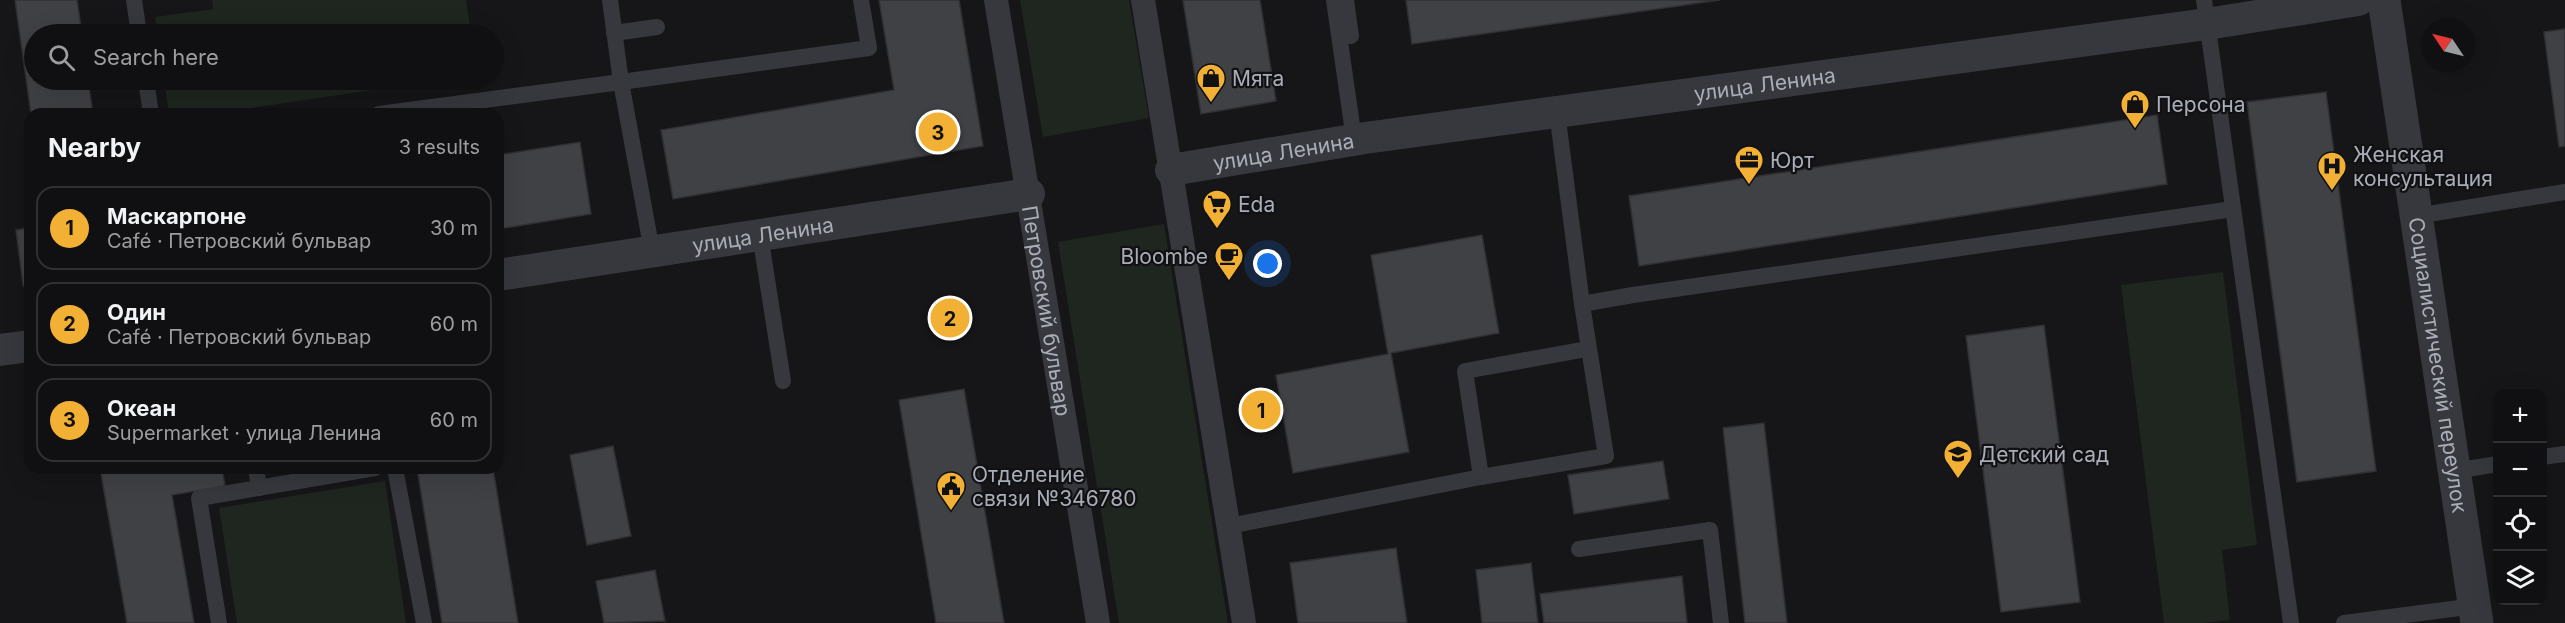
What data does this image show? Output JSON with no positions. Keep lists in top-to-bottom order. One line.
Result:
{"streets":{"street":["улица Ленина","Петровский бульвар","Социалистический переулок"]},"crossings":[["улица Ленина","Петровский бульвар"]],"places":{"shop":["Мята","Персона"],"office":["Юрт"],"hospital":["Женская консультация"],"supermarket":["Eda"],"cafe":["Bloombe"],"school or university":["Детский сад"],"public building":["Отделение связи №346780"]},"north":"top left","page":{"search":"Search here","heading":["Nearby","3 results"],"pins":["3","2","1"],"list":[{"mark":"1","name":"Маскарпоне","note":"Café · Петровский бульвар","value":"30 m"},{"mark":"2","name":"Один","note":"Café · Петровский бульвар","value":"60 m"},{"mark":"3","name":"Океан","note":"Supermarket · улица Ленина","value":"60 m"}],"map_buttons":["+","−"]}}
